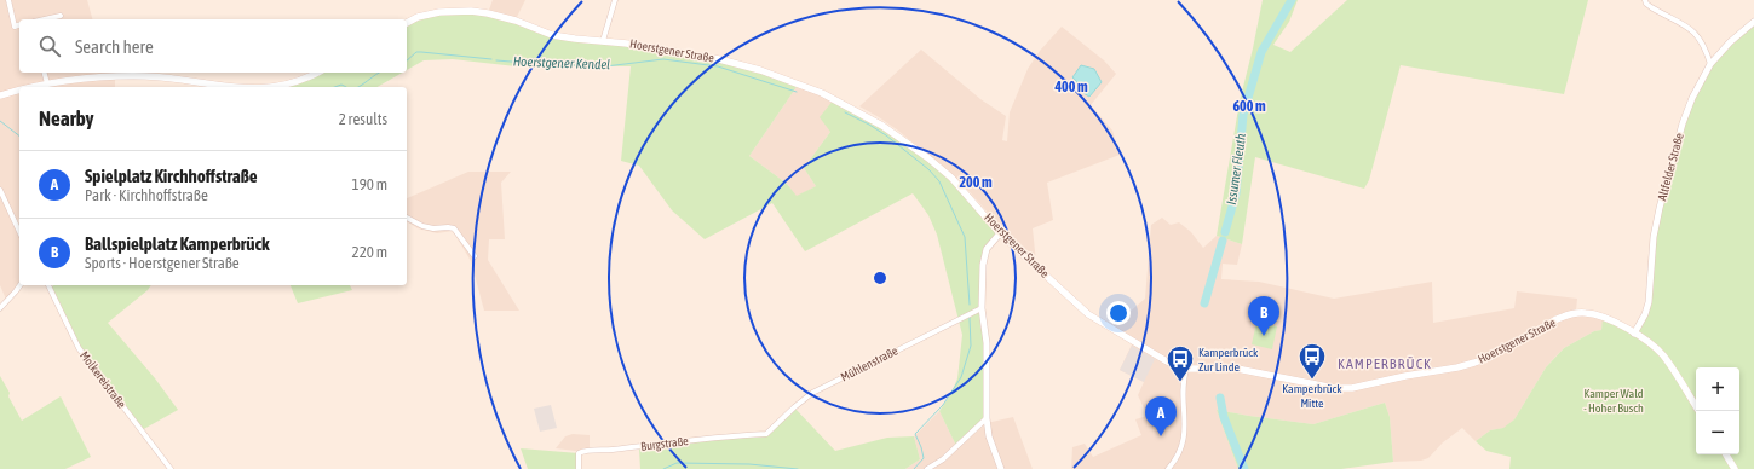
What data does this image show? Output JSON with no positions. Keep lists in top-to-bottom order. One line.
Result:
{"streets":{"main road":["Hoerstgener Straße"],"street":["Altfelder Straße","Mühlenstraße","Molkereistraße","Burgstraße"]},"crossings":[["Hoerstgener Straße","Altfelder Straße"],["Mühlenstraße","Burgstraße"]],"districts":["KAMPERBRÜCK"],"water":["Hoerstgener Kendel","Issumer Fleuth"],"parks":["Kamper Wald - Hoher Busch"],"places":{"bus stop":["Kamperbrück Mitte","Kamperbrück Zur Linde"]},"page":{"search":"Search here","heading":["Nearby","2 results"],"list":[{"mark":"A","name":"Spielplatz Kirchhoffstraße","note":"Park · Kirchhoffstraße","value":"190 m"},{"mark":"B","name":"Ballspielplatz Kamperbrück","note":"Sports · Hoerstgener Straße","value":"220 m"}],"pins":["B","A"],"map_buttons":["+","−"]},"rings":["400 m","600 m","200 m"]}
